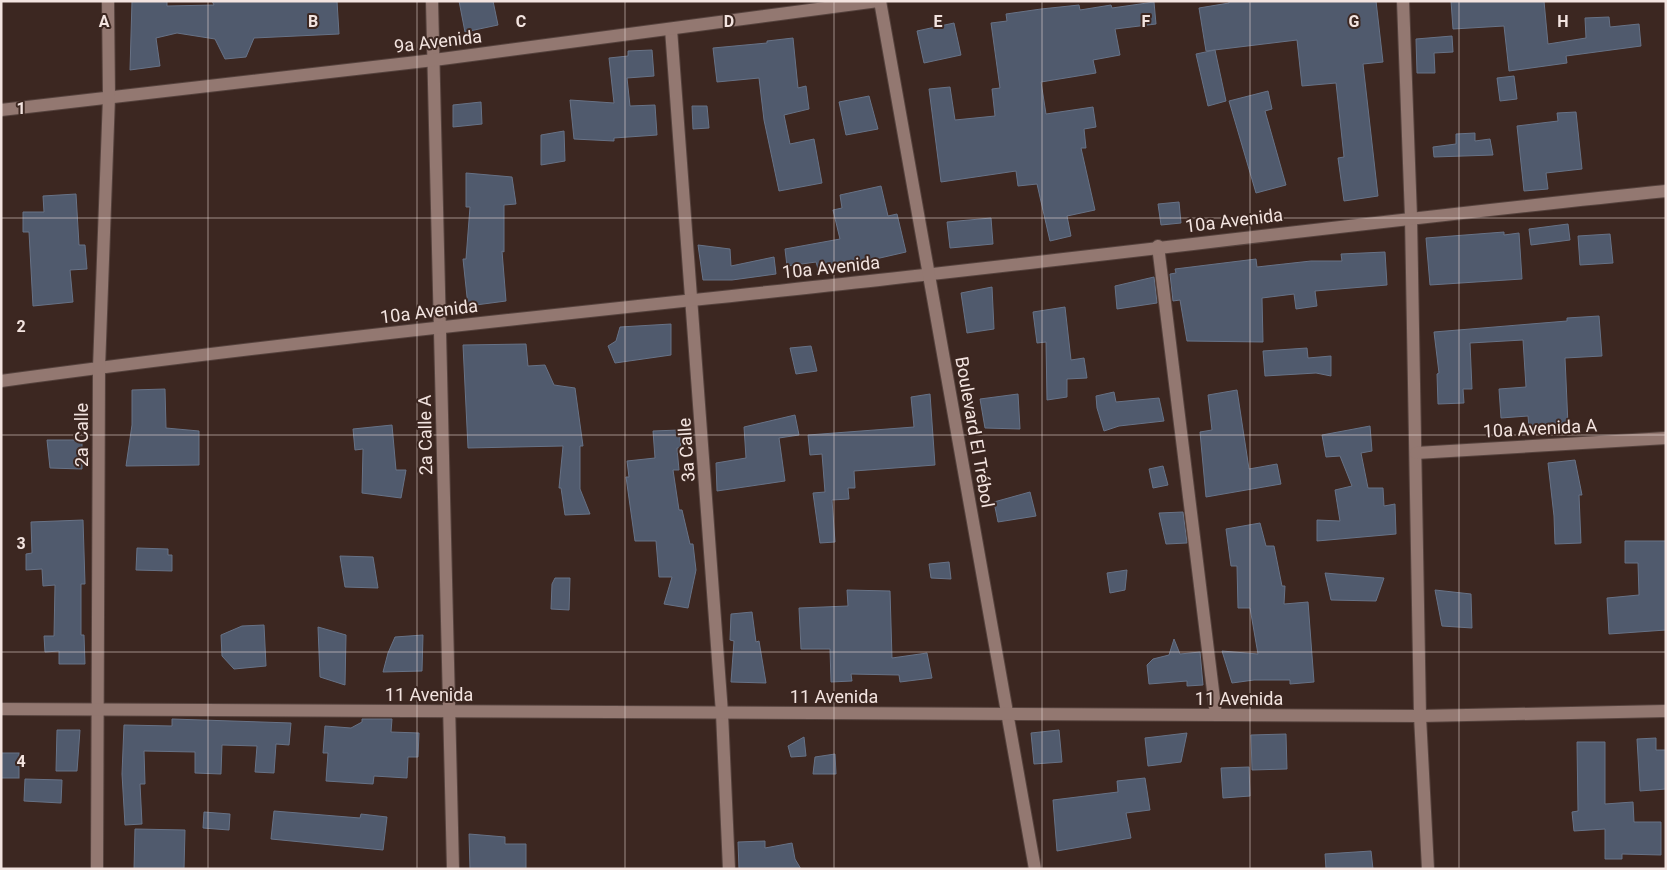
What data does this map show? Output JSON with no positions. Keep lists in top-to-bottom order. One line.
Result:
{"streets":{"street":["9a Avenida","10a Avenida","10a Avenida A","Boulevard El Trébol","2a Calle","2a Calle A","3a Calle","11 Avenida"]},"crossings":[["9a Avenida","Boulevard El Trébol"],["9a Avenida","2a Calle"],["9a Avenida","2a Calle A"],["9a Avenida","3a Calle"],["10a Avenida","Boulevard El Trébol"],["10a Avenida","2a Calle"],["10a Avenida","2a Calle A"],["10a Avenida","3a Calle"],["Boulevard El Trébol","11 Avenida"],["2a Calle","11 Avenida"],["2a Calle A","11 Avenida"],["3a Calle","11 Avenida"]],"grid":{"columns":["A","B","C","D","E","F","G","H"],"rows":["1","2","3","4"]}}
